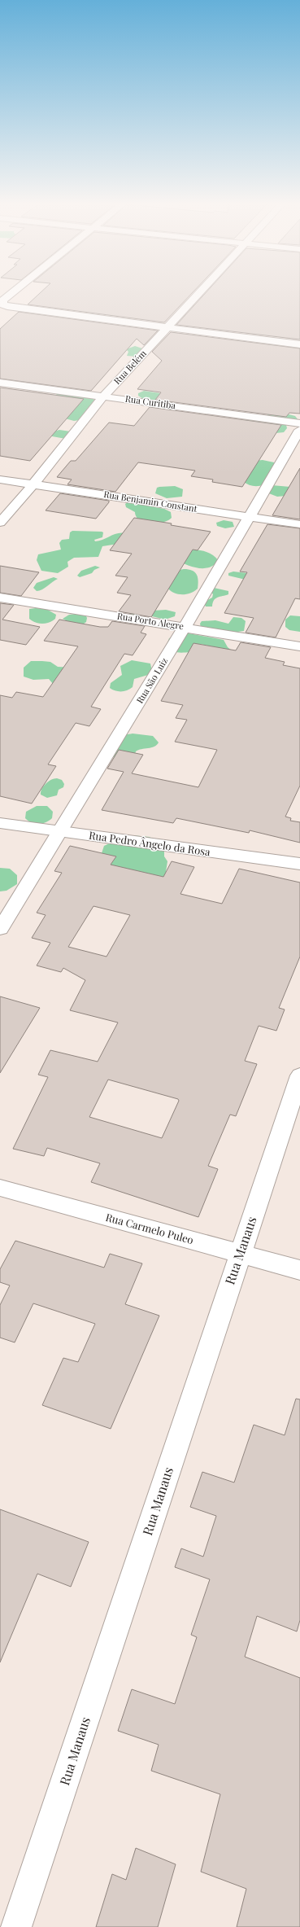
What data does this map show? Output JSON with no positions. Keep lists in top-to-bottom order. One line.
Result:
{"streets":{"street":["Rua Belém","Rua Curitiba","Rua Benjamin Constant","Rua Porto Alegre","Rua São Luiz","Rua Pedro Ângelo da Rosa","Rua Carmelo Puleo","Rua Manaus"]},"crossings":[["Rua Belém","Rua Curitiba"],["Rua Belém","Rua Benjamin Constant"],["Rua Benjamin Constant","Rua São Luiz"],["Rua Porto Alegre","Rua São Luiz"],["Rua São Luiz","Rua Pedro Ângelo da Rosa"],["Rua Carmelo Puleo","Rua Manaus"]]}
